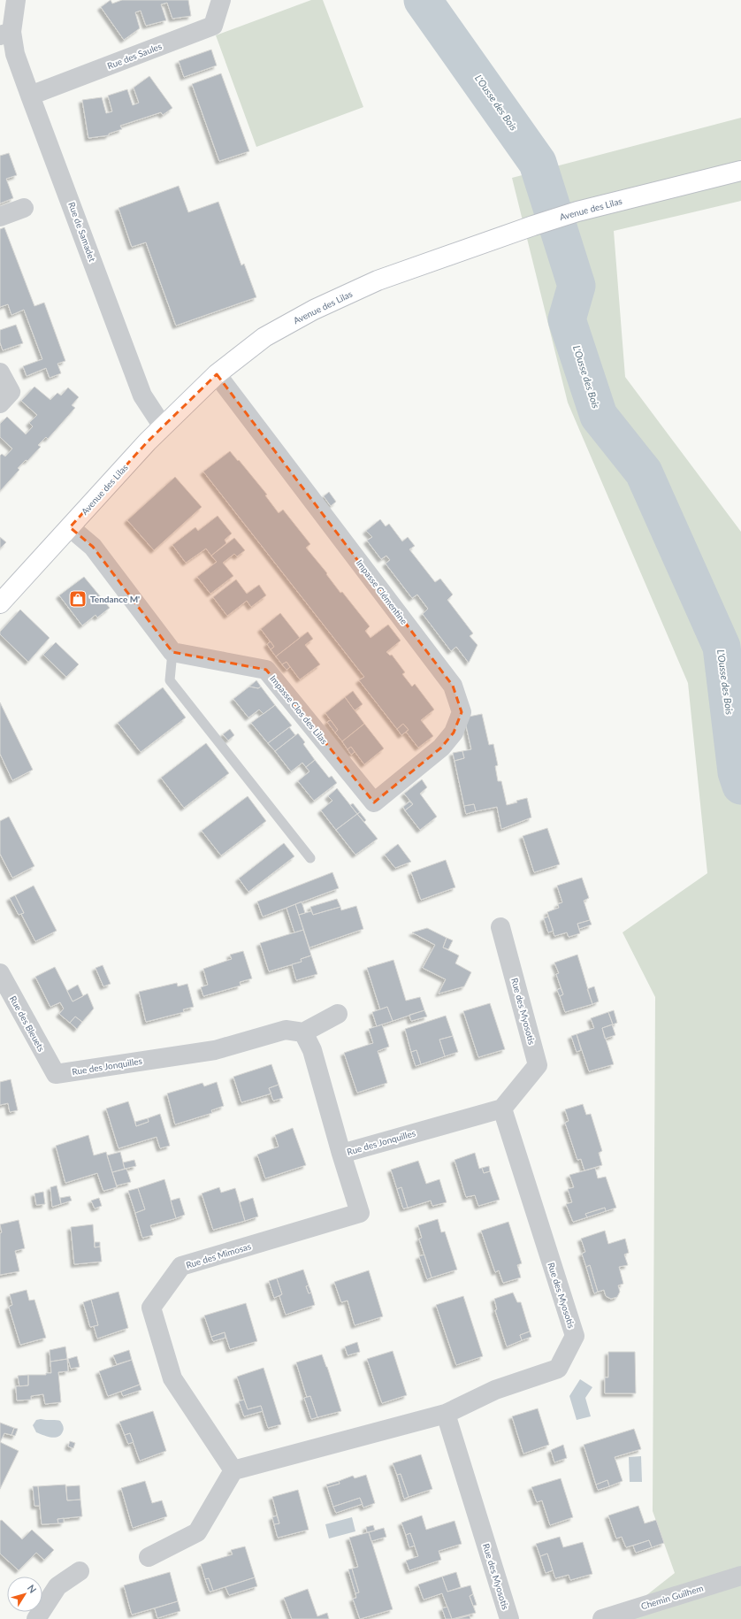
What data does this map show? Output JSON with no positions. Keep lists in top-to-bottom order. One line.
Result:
{"streets":{"street":["Rue des Saules","Avenue des Lilas","Rue de Samadet","Impasse Clémentine","Impasse Clos des Lilas","Rue des Myosotis","Rue des Bleuets","Rue des Jonquilles","Rue des Mimosas","Chemin Guilhem"]},"crossings":[["Rue des Saules","Rue de Samadet"],["Avenue des Lilas","Rue de Samadet"],["Avenue des Lilas","Impasse Clémentine"],["Impasse Clémentine","Impasse Clos des Lilas"],["Rue des Myosotis","Rue des Jonquilles"],["Rue des Bleuets","Rue des Jonquilles"],["Rue des Jonquilles","Rue des Mimosas"]],"water":["L'Ousse des Bois"],"places":{"shop":["Tendance M'"]},"north":"top right"}
